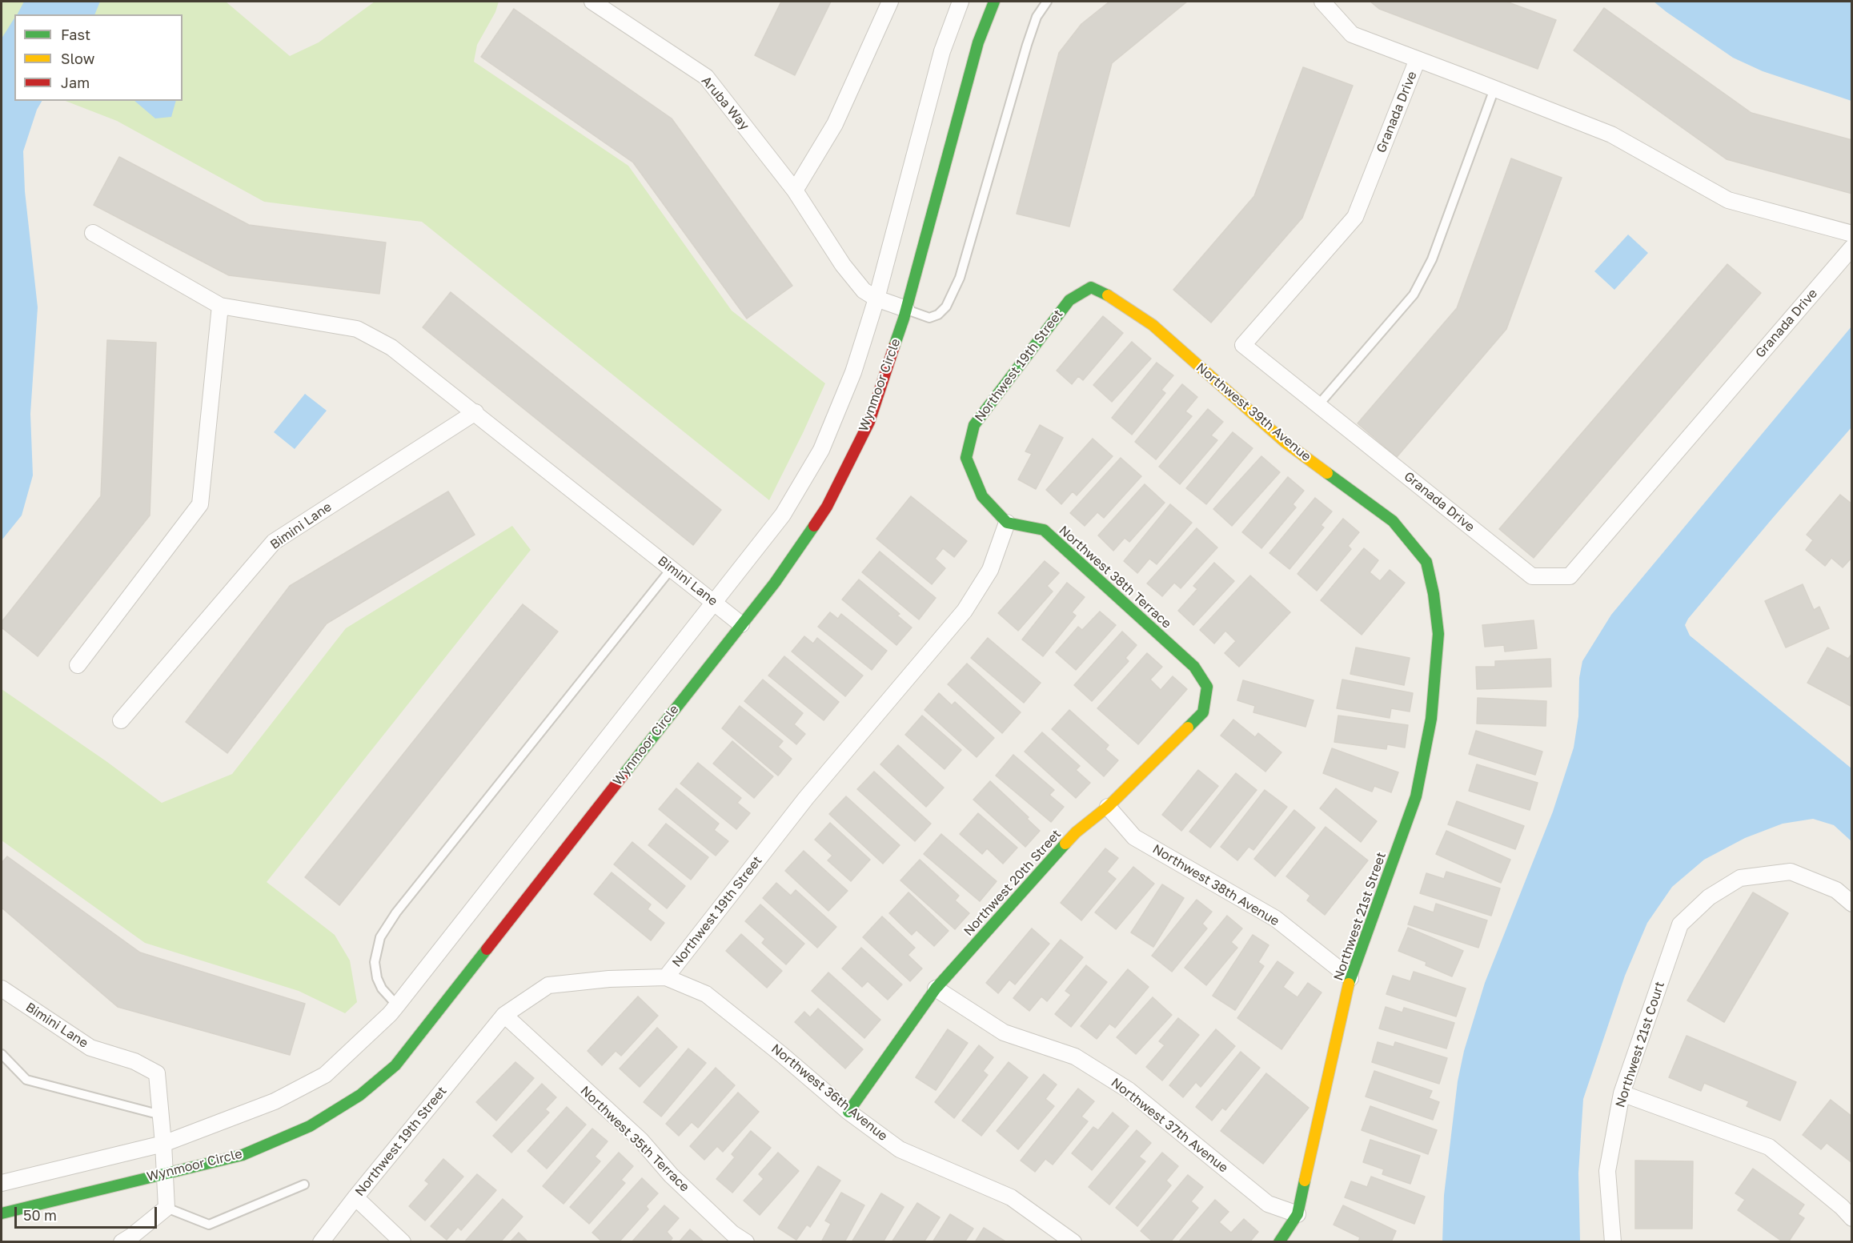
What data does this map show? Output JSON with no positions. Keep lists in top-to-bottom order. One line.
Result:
{"streets":{"street":["Aruba Way","Granada Drive","Northwest 19th Street","Wynmoor Circle","Northwest 39th Avenue","Bimini Lane","Northwest 38th Terrace","Northwest 20th Street","Northwest 38th Avenue","Northwest 21st Street","Northwest 21st Court","Northwest 36th Avenue","Northwest 37th Avenue","Northwest 35th Terrace"]},"crossings":[["Aruba Way","Wynmoor Circle"],["Northwest 19th Street","Northwest 39th Avenue"],["Northwest 19th Street","Northwest 38th Terrace"],["Northwest 19th Street","Northwest 36th Avenue"],["Northwest 19th Street","Northwest 35th Terrace"],["Wynmoor Circle","Bimini Lane"],["Northwest 39th Avenue","Northwest 21st Street"],["Northwest 38th Terrace","Northwest 20th Street"],["Northwest 20th Street","Northwest 38th Avenue"],["Northwest 20th Street","Northwest 36th Avenue"],["Northwest 20th Street","Northwest 37th Avenue"],["Northwest 38th Avenue","Northwest 21st Street"],["Northwest 21st Street","Northwest 37th Avenue"]],"legend":["Fast","Slow","Jam"],"scale_bar":"50 m"}
